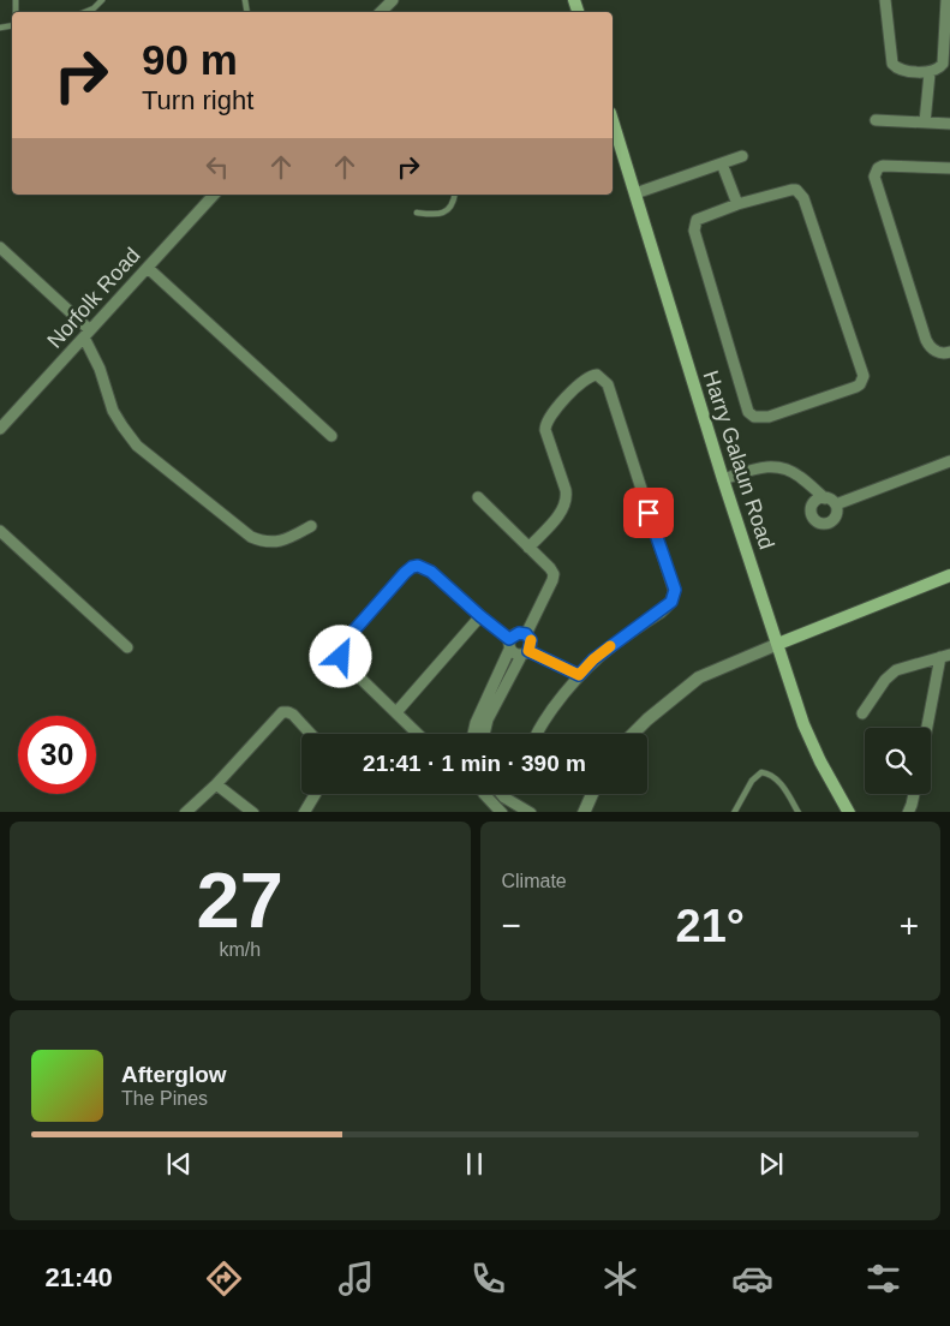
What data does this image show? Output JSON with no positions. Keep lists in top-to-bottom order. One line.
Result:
{"streets":{"main road":["Harry Galaun Road"],"street":["Norfolk Road"]},"page":{"turn":["90 m","Turn right"],"limit":"30","trip":"21:41 · 1 min · 390 m","tile":[["27","km/h"],"Climate"],"heat":["−","21°","+"],"song":["Afterglow","The Pines"],"tabs":"21:40"}}
